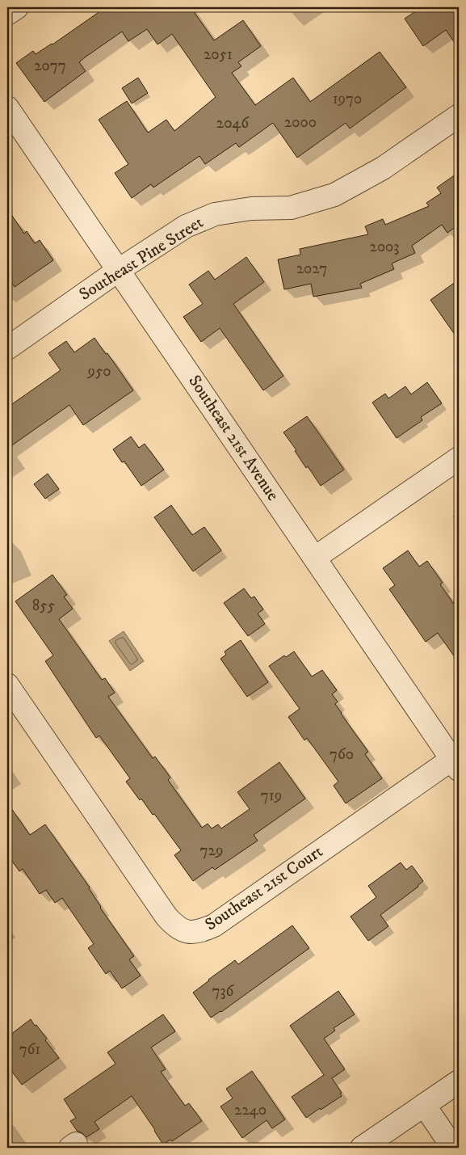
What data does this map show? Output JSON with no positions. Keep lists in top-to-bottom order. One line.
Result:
{"streets":{"street":["Southeast Pine Street","Southeast 21st Avenue","Southeast 21st Court"]},"crossings":[["Southeast Pine Street","Southeast 21st Avenue"],["Southeast 21st Avenue","Southeast 21st Court"]],"house_numbers":["2051","2077","1970","2000","2046","2003","2027","950","855","760","719","729","736","761","2240"]}
